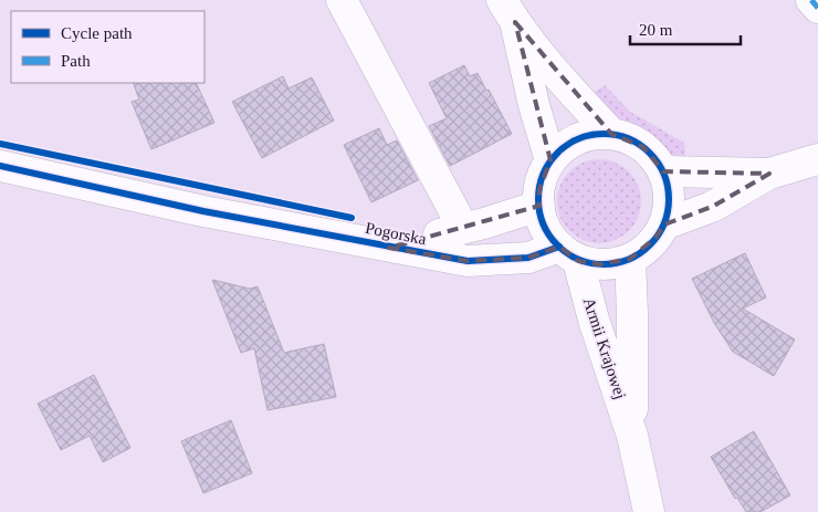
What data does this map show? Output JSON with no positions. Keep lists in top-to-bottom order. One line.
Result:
{"streets":{"street":["Pogorska","Armii Krajowej"]},"crossings":[["Pogorska","Armii Krajowej"]],"legend":["Cycle path","Path"],"scale_bar":"20 m"}
